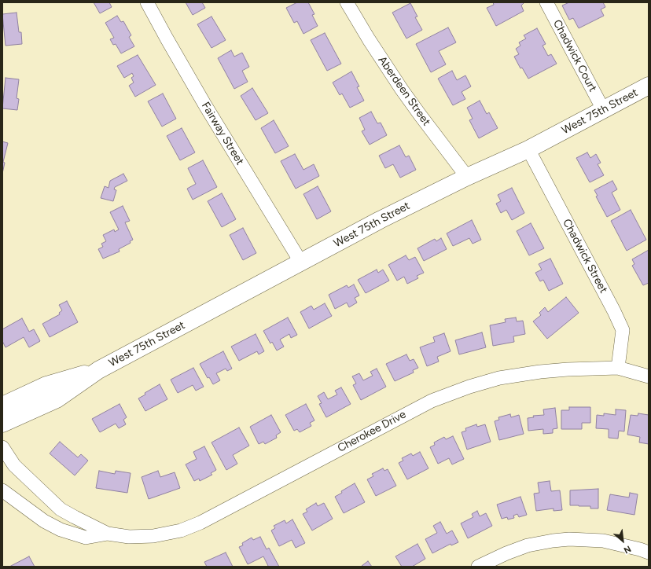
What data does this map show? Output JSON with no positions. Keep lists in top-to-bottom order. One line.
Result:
{"streets":{"main road":["West 75th Street"],"street":["Chadwick Court","Aberdeen Street","Fairway Street","Chadwick Street","Cherokee Drive"]},"crossings":[["Chadwick Court","West 75th Street"],["Aberdeen Street","West 75th Street"],["West 75th Street","Fairway Street"],["West 75th Street","Chadwick Street"],["Chadwick Street","Cherokee Drive"]],"north":"bottom right"}
